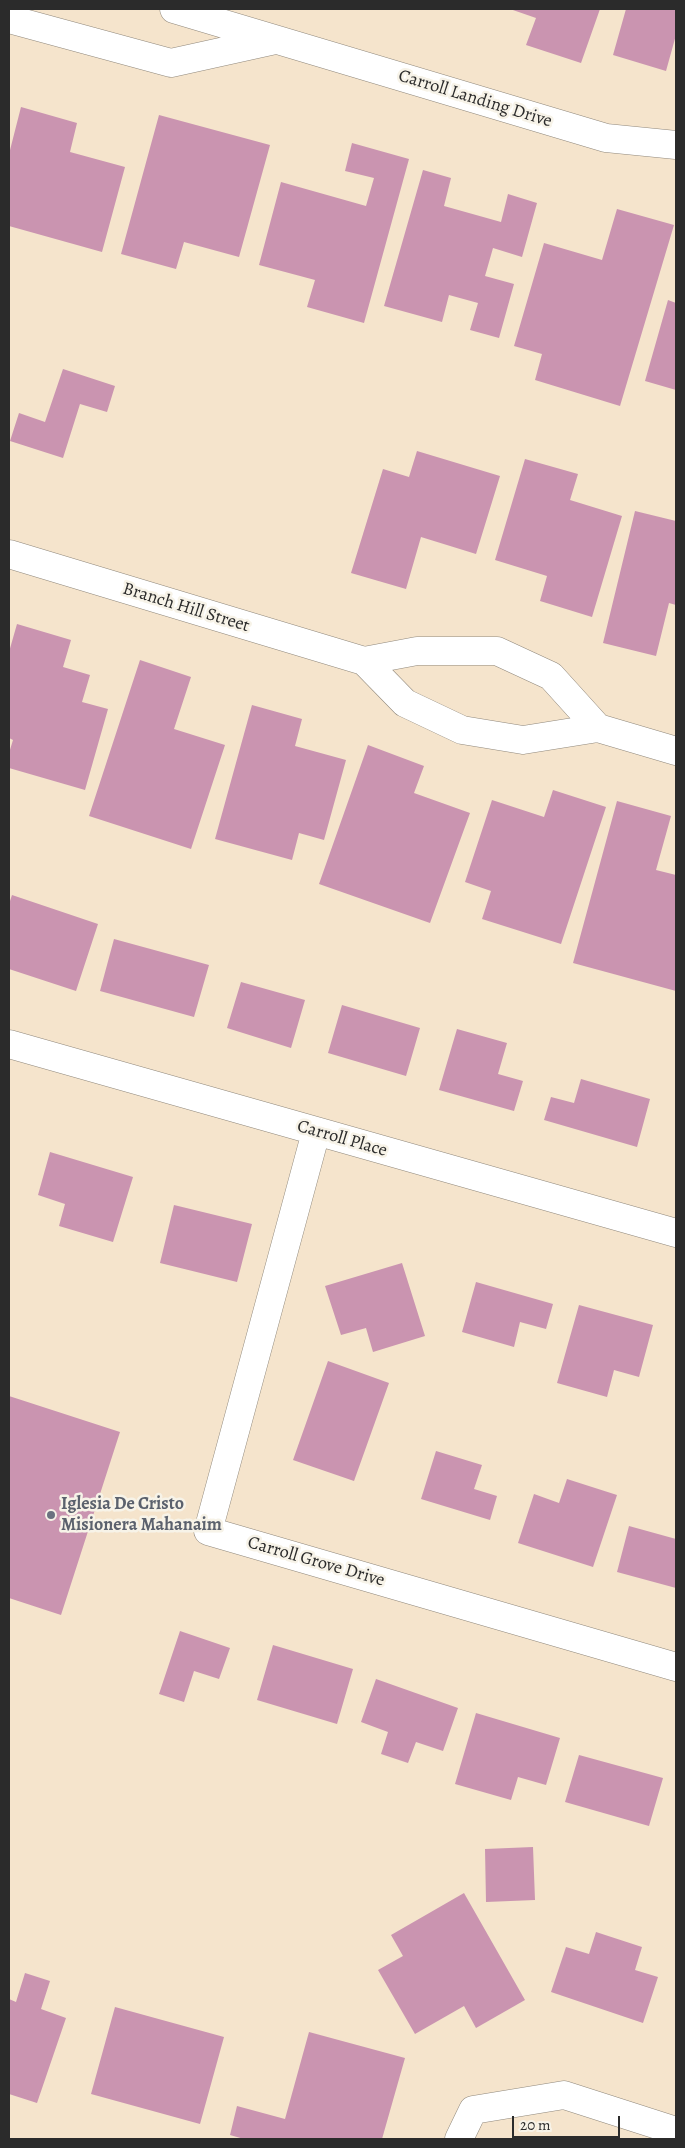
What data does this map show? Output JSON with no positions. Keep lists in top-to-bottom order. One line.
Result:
{"streets":{"street":["Carroll Landing Drive","Branch Hill Street","Carroll Place","Carroll Grove Drive"]},"crossings":[["Carroll Place","Carroll Grove Drive"]],"places":["Iglesia De Cristo Misionera Mahanaim"],"scale_bar":"20 m"}
